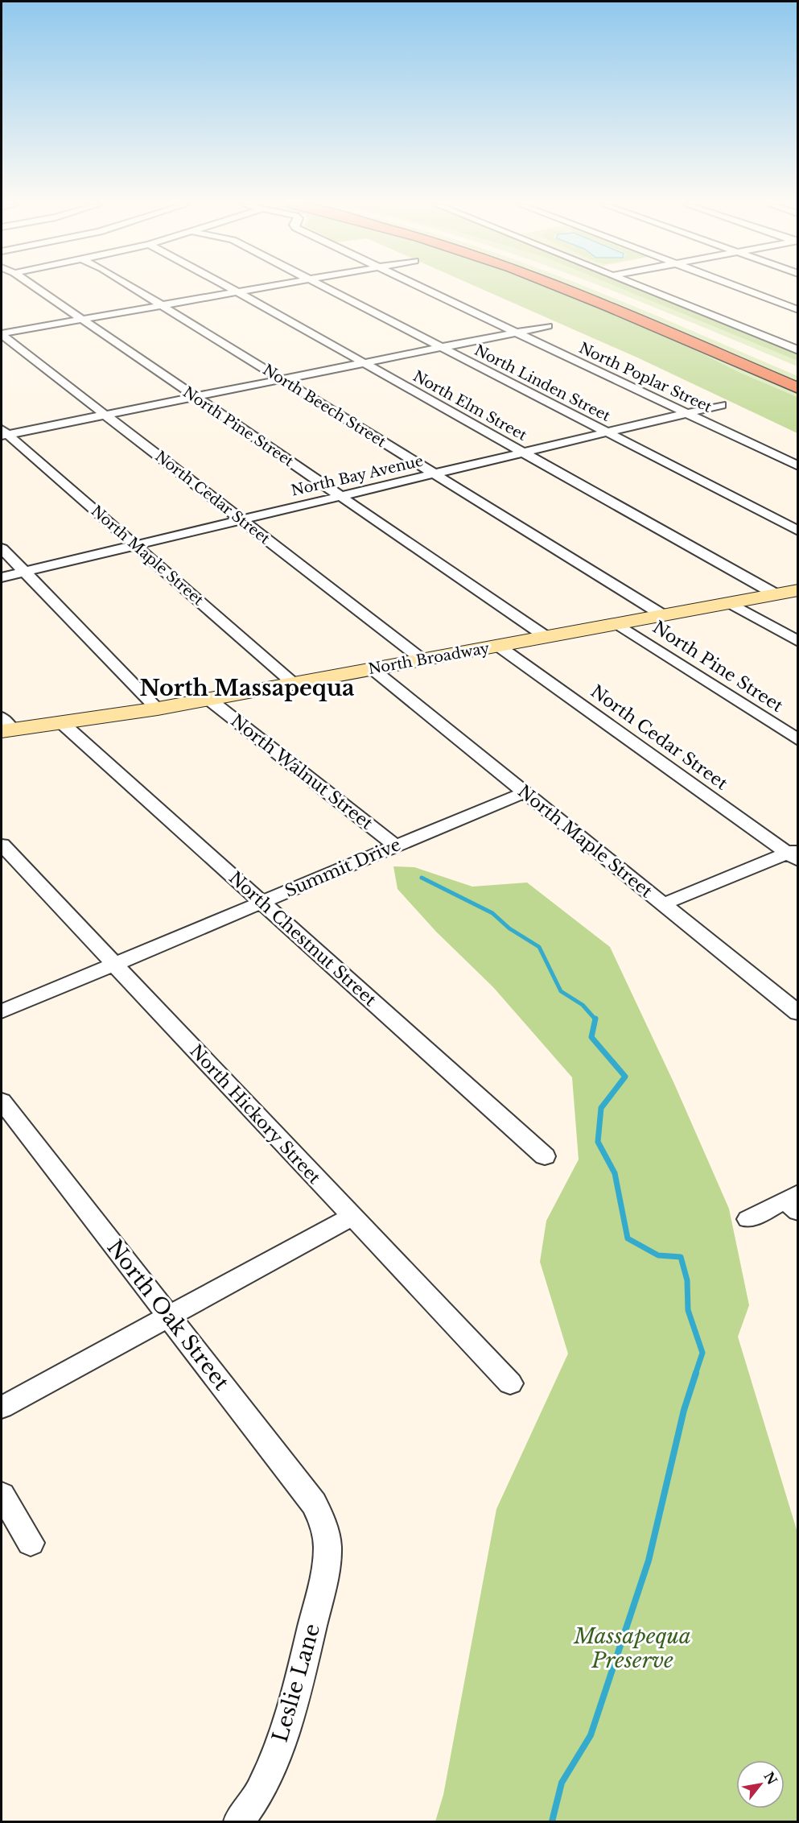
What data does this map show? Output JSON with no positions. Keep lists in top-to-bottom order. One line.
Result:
{"streets":{"main road":["North Broadway"],"street":["North Poplar Street","North Linden Street","North Beech Street","North Elm Street","North Pine Street","North Bay Avenue","North Cedar Street","North Maple Street","North Walnut Street","Summit Drive","North Chestnut Street","North Hickory Street","North Oak Street","Leslie Lane"]},"crossings":[["North Poplar Street","North Bay Avenue"],["North Linden Street","North Bay Avenue"],["North Beech Street","North Bay Avenue"],["North Beech Street","North Broadway"],["North Elm Street","North Bay Avenue"],["North Elm Street","North Broadway"],["North Pine Street","North Bay Avenue"],["North Pine Street","North Broadway"],["North Bay Avenue","North Cedar Street"],["North Bay Avenue","North Maple Street"],["North Cedar Street","North Broadway"],["North Maple Street","North Broadway"],["North Maple Street","Summit Drive"],["North Broadway","North Walnut Street"],["North Broadway","North Chestnut Street"],["North Walnut Street","Summit Drive"],["Summit Drive","North Chestnut Street"],["Summit Drive","North Hickory Street"],["North Oak Street","Leslie Lane"]],"districts":["North Massapequa"],"parks":["Massapequa Preserve"],"north":"top right"}
